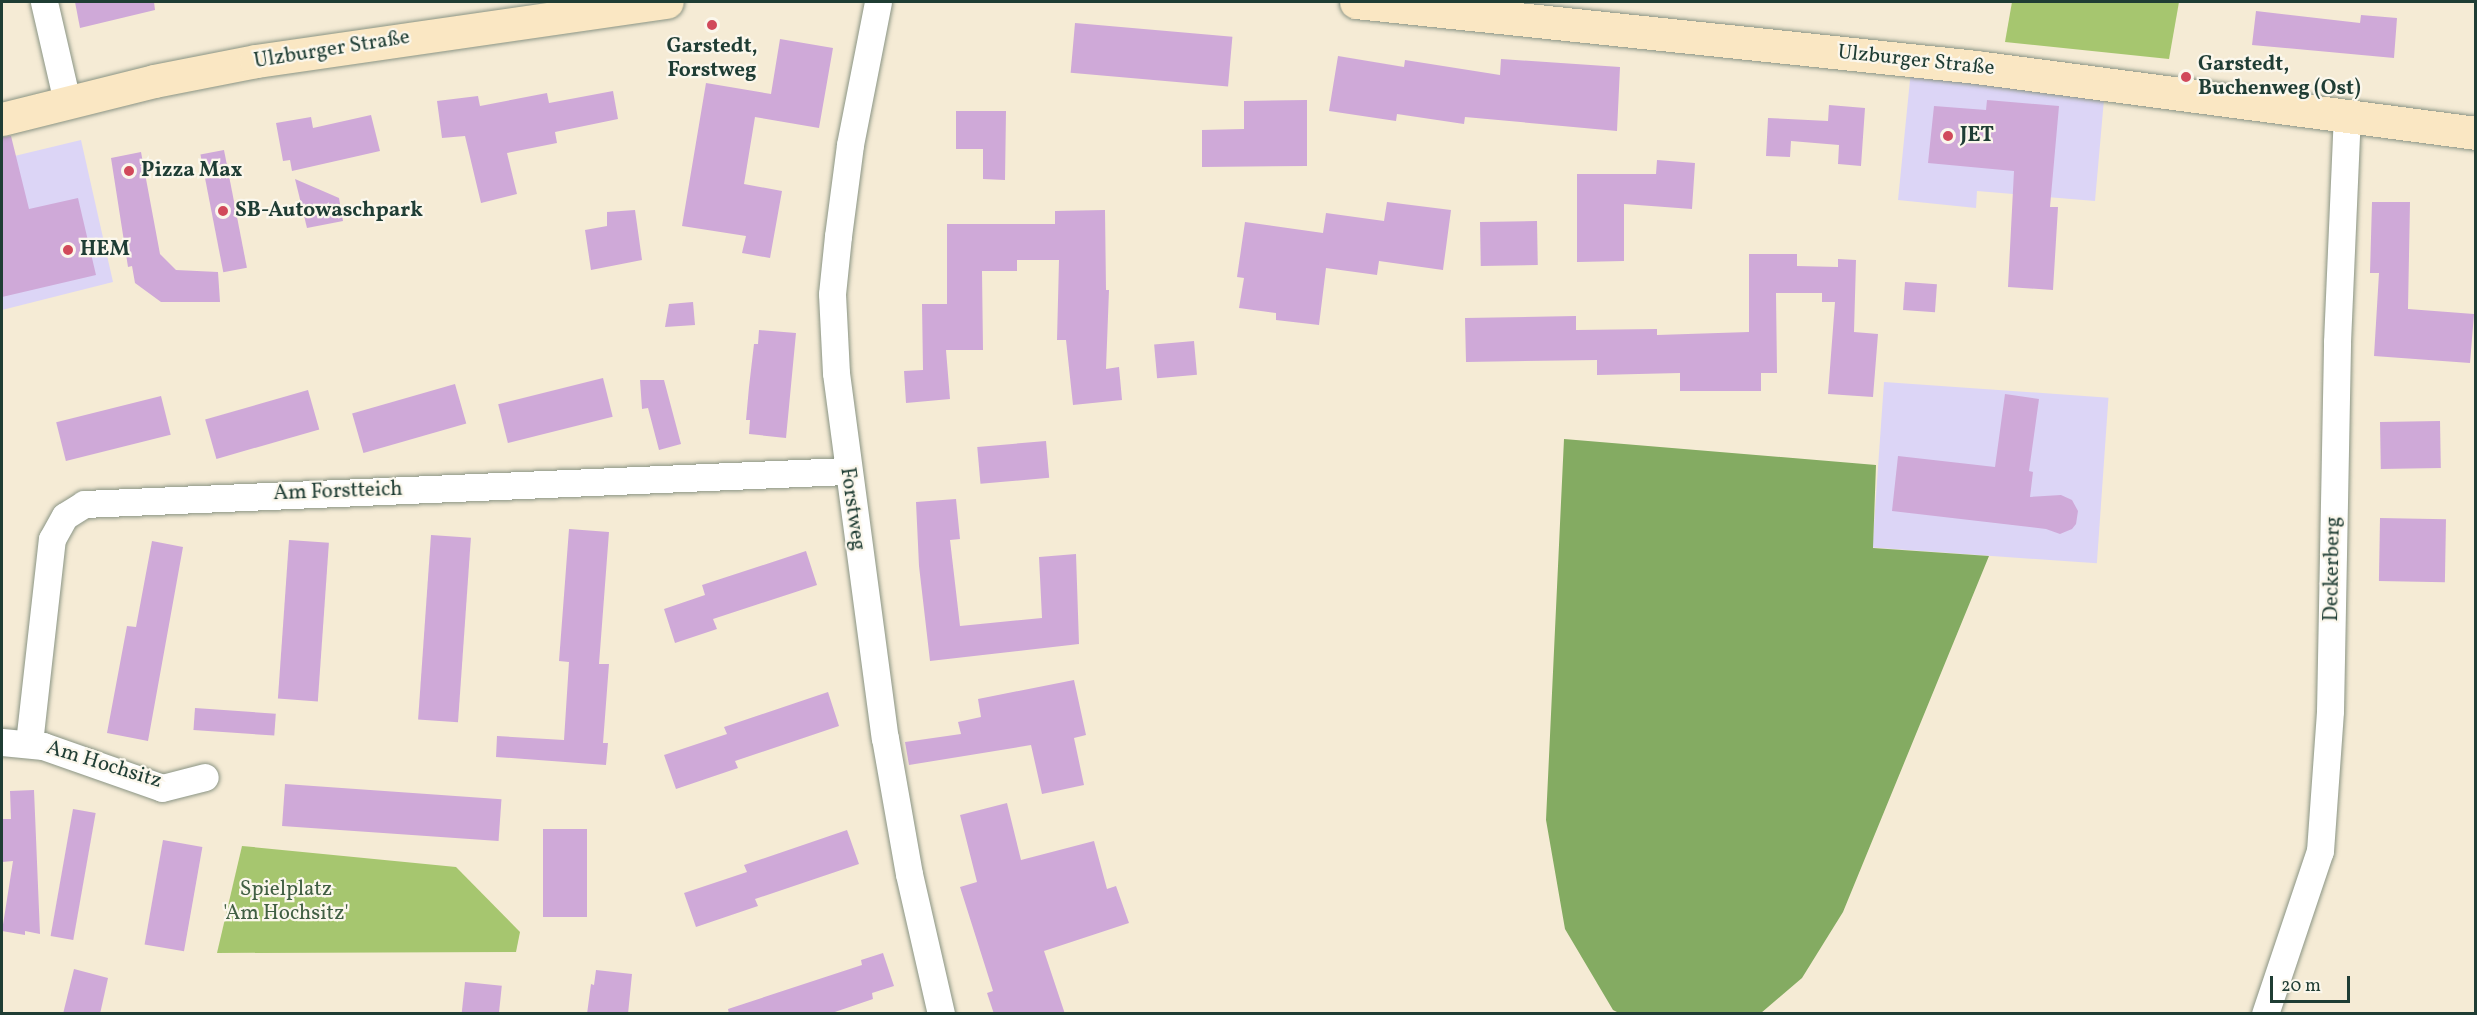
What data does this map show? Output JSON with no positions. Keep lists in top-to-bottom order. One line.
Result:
{"streets":{"main road":["Ulzburger Straße"],"street":["Am Forstteich","Forstweg","Deckerberg","Am Hochsitz"]},"crossings":[["Ulzburger Straße","Deckerberg"],["Am Forstteich","Forstweg"],["Am Forstteich","Am Hochsitz"]],"parks":["Spielplatz 'Am Hochsitz'"],"places":["Garstedt, Forstweg","Garstedt, Buchenweg (Ost)","JET","Pizza Max","SB-Autowaschpark","HEM"],"scale_bar":"20 m"}
